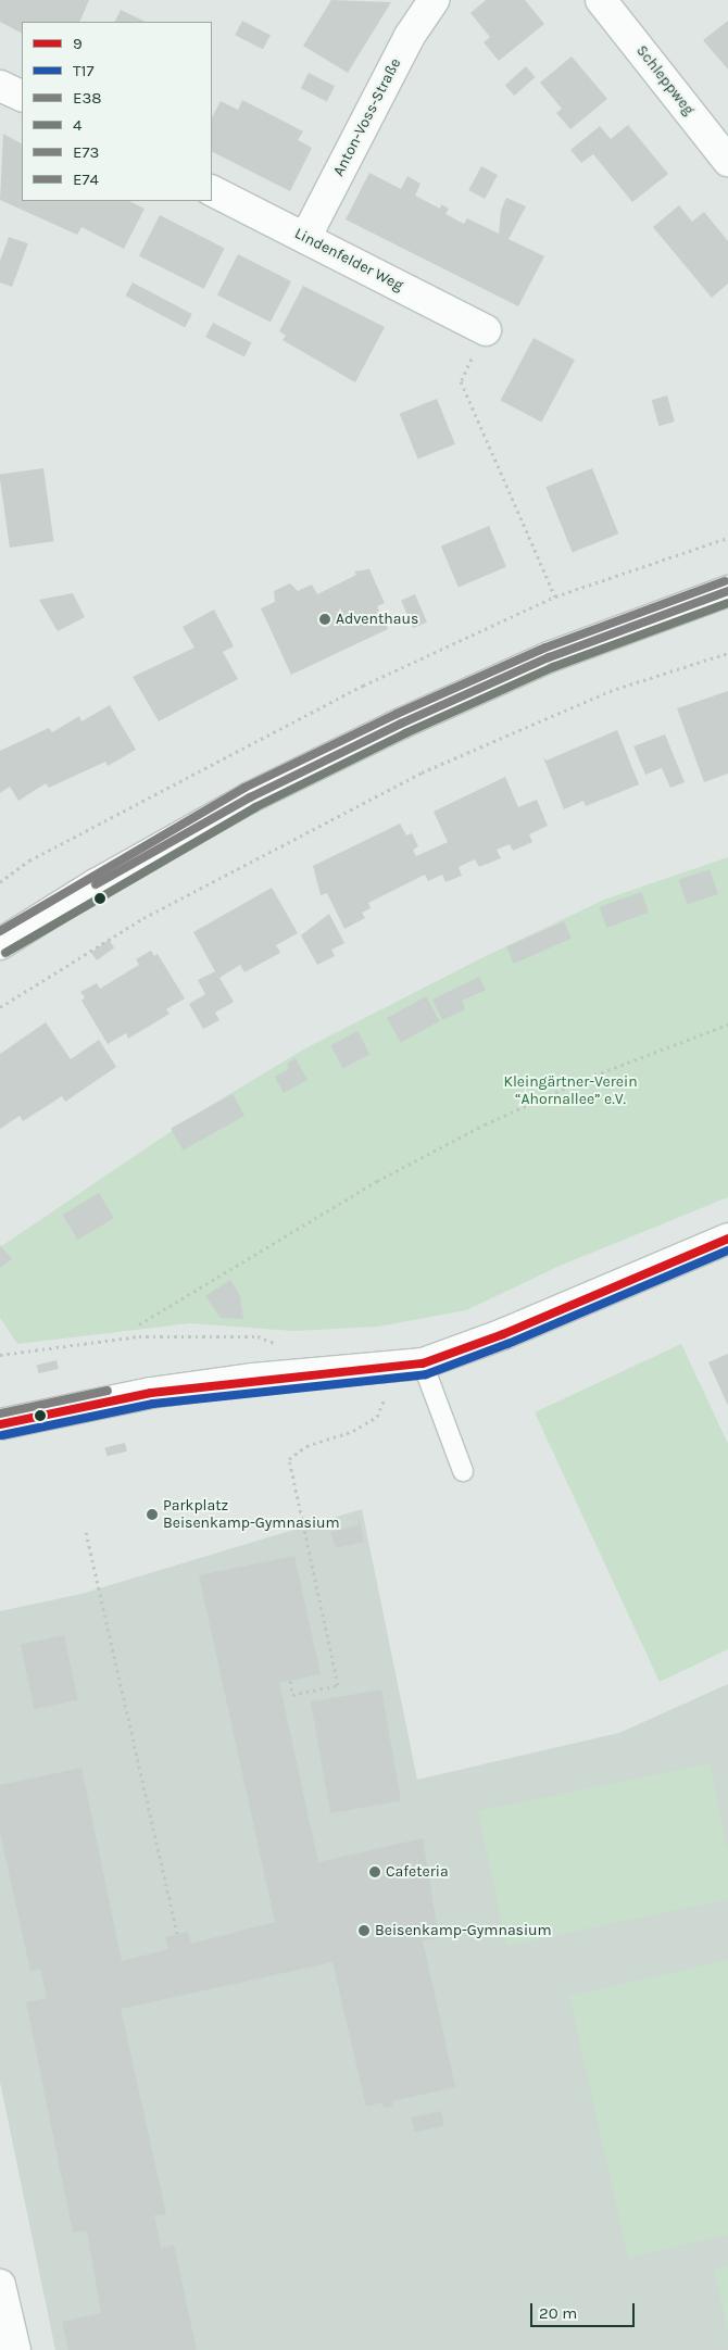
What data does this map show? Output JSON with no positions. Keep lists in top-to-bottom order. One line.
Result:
{"streets":{"street":["Schleppweg","Anton-Voss-Straße","Lindenfelder Weg"]},"crossings":[["Anton-Voss-Straße","Lindenfelder Weg"]],"parks":["Kleingärtner-Verein “Ahornallee” e.V."],"places":["Adventhaus","Parkplatz Beisenkamp-Gymnasium","Cafeteria","Beisenkamp-Gymnasium"],"lines":["transit line E73","transit line E38","transit line 4","transit line 9","transit line T17","transit line E74"],"legend":["9","T17","E38","4","E73","E74"],"scale_bar":"20 m"}
